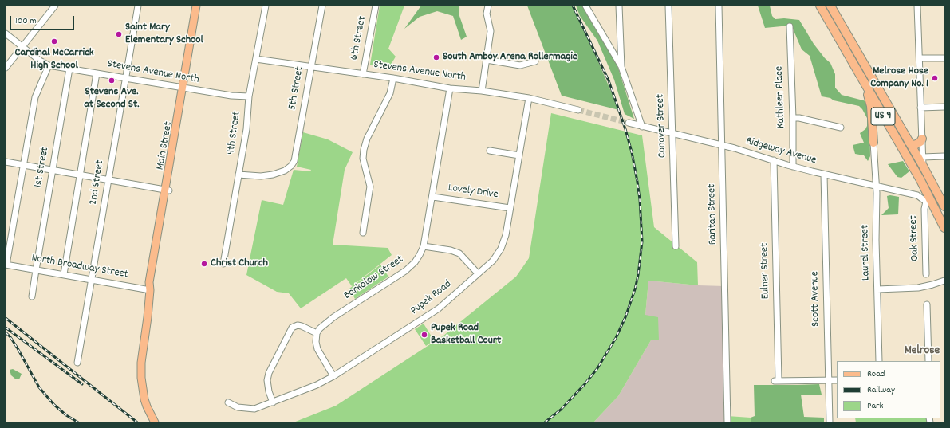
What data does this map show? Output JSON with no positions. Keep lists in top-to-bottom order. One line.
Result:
{"streets":{"highway":["US 9"],"main road":["Main Street"],"street":["6th Street","Stevens Avenue North","5th Street","Kathleen Place","Conover Street","4th Street","Ridgeway Avenue","1st Street","2nd Street","Lovely Drive","Raritan Street","Oak Street","Laurel Street","North Broadway Street","Eulner Street","Barkalow Street","Pupek Road","Scott Avenue"]},"crossings":[["6th Street","Stevens Avenue North"],["Stevens Avenue North","5th Street"],["Stevens Avenue North","4th Street"],["Stevens Avenue North","Main Street"],["Stevens Avenue North","1st Street"],["Stevens Avenue North","2nd Street"],["Stevens Avenue North","Barkalow Street"],["Stevens Avenue North","Pupek Road"],["5th Street","4th Street"],["Kathleen Place","Ridgeway Avenue"],["Conover Street","Ridgeway Avenue"],["Main Street","North Broadway Street"],["Ridgeway Avenue","Raritan Street"],["Ridgeway Avenue","Oak Street"],["Ridgeway Avenue","Laurel Street"],["Ridgeway Avenue","Eulner Street"],["Ridgeway Avenue","Scott Avenue"],["1st Street","North Broadway Street"],["2nd Street","North Broadway Street"],["Lovely Drive","Barkalow Street"],["Lovely Drive","Pupek Road"],["Eulner Street","Scott Avenue"]],"districts":["Melrose"],"places":["Saint Mary Elementary School","Cardinal McCarrick High School","South Amboy Arena Rollermagic","Melrose Hose Company No. 1","Stevens Ave. at Second St.","Christ Church","Pupek Road Basketball Court"],"legend":["Road","Railway","Park"],"scale_bar":"100 m"}
